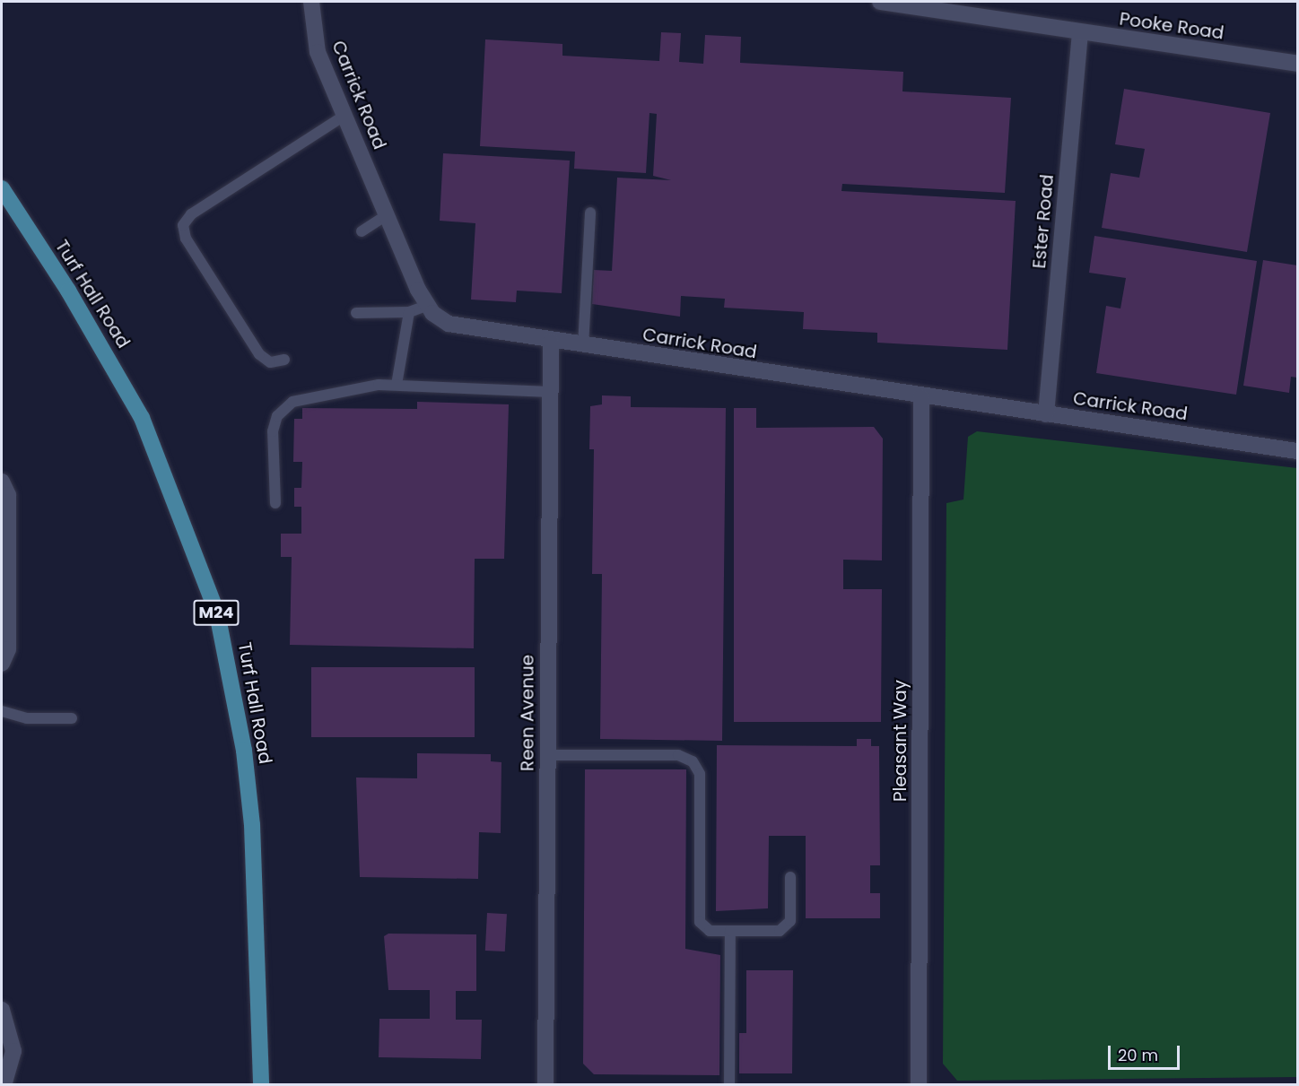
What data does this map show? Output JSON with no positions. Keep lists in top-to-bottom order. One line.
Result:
{"streets":{"main road":["Turf Hall Road","M24"],"street":["Pooke Road","Carrick Road","Ester Road","Reen Avenue","Pleasant Way"]},"crossings":[["Pooke Road","Ester Road"],["Carrick Road","Ester Road"],["Carrick Road","Reen Avenue"],["Carrick Road","Pleasant Way"]],"scale_bar":"20 m"}
